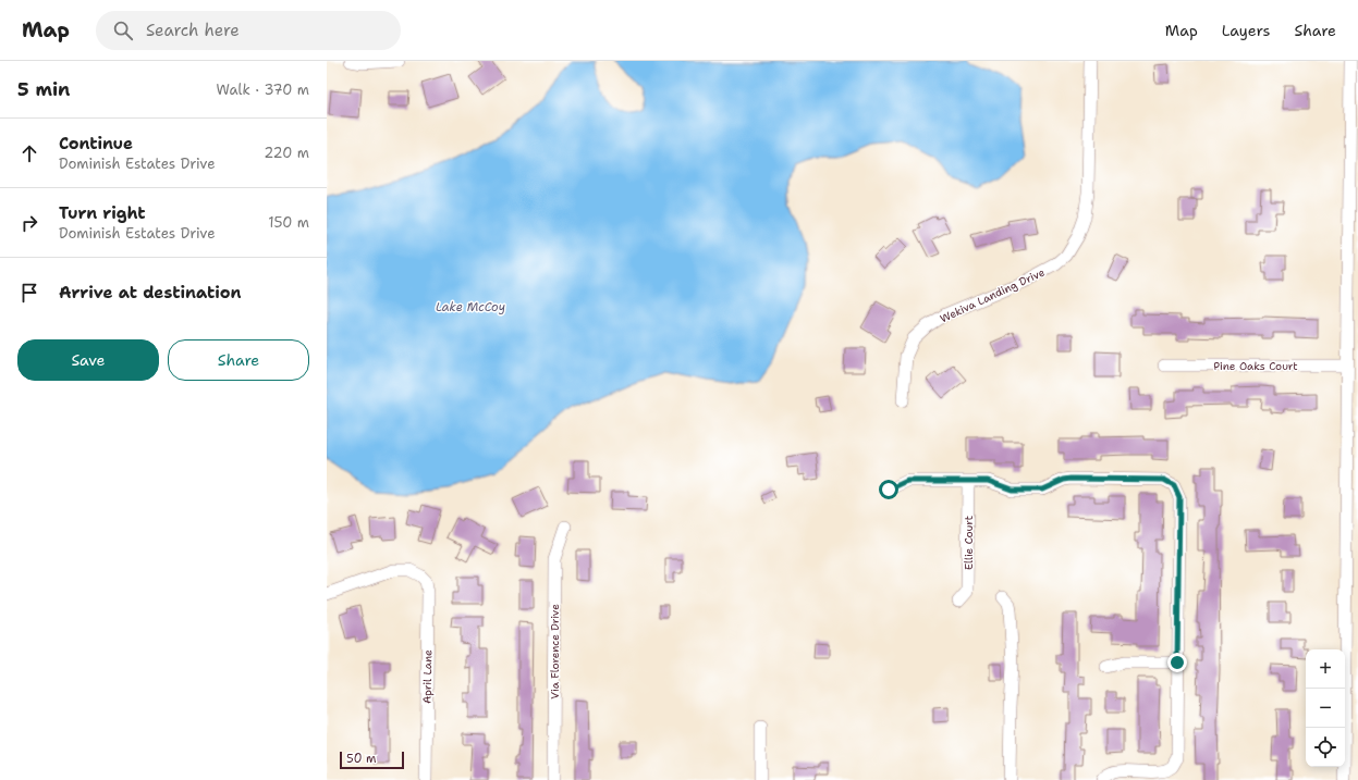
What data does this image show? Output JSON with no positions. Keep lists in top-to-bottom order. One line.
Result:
{"streets":{"street":["Wekiva Landing Drive","Pine Oaks Court","Ellie Court","Via Florence Drive","April Lane"]},"water":["Lake McCoy"],"scale_bar":"50 m","page":{"header":"Map","search":"Search here","nav":["Map","Layers","Share"],"heading":["5 min","Walk · 370 m"],"list":[["Continue","Dominish Estates Drive","220 m"],["Turn right","Dominish Estates Drive","150 m"],"Arrive at destination"],"buttons":["Save","Share"],"map_buttons":["+","−"],"scale":"50 m"}}
